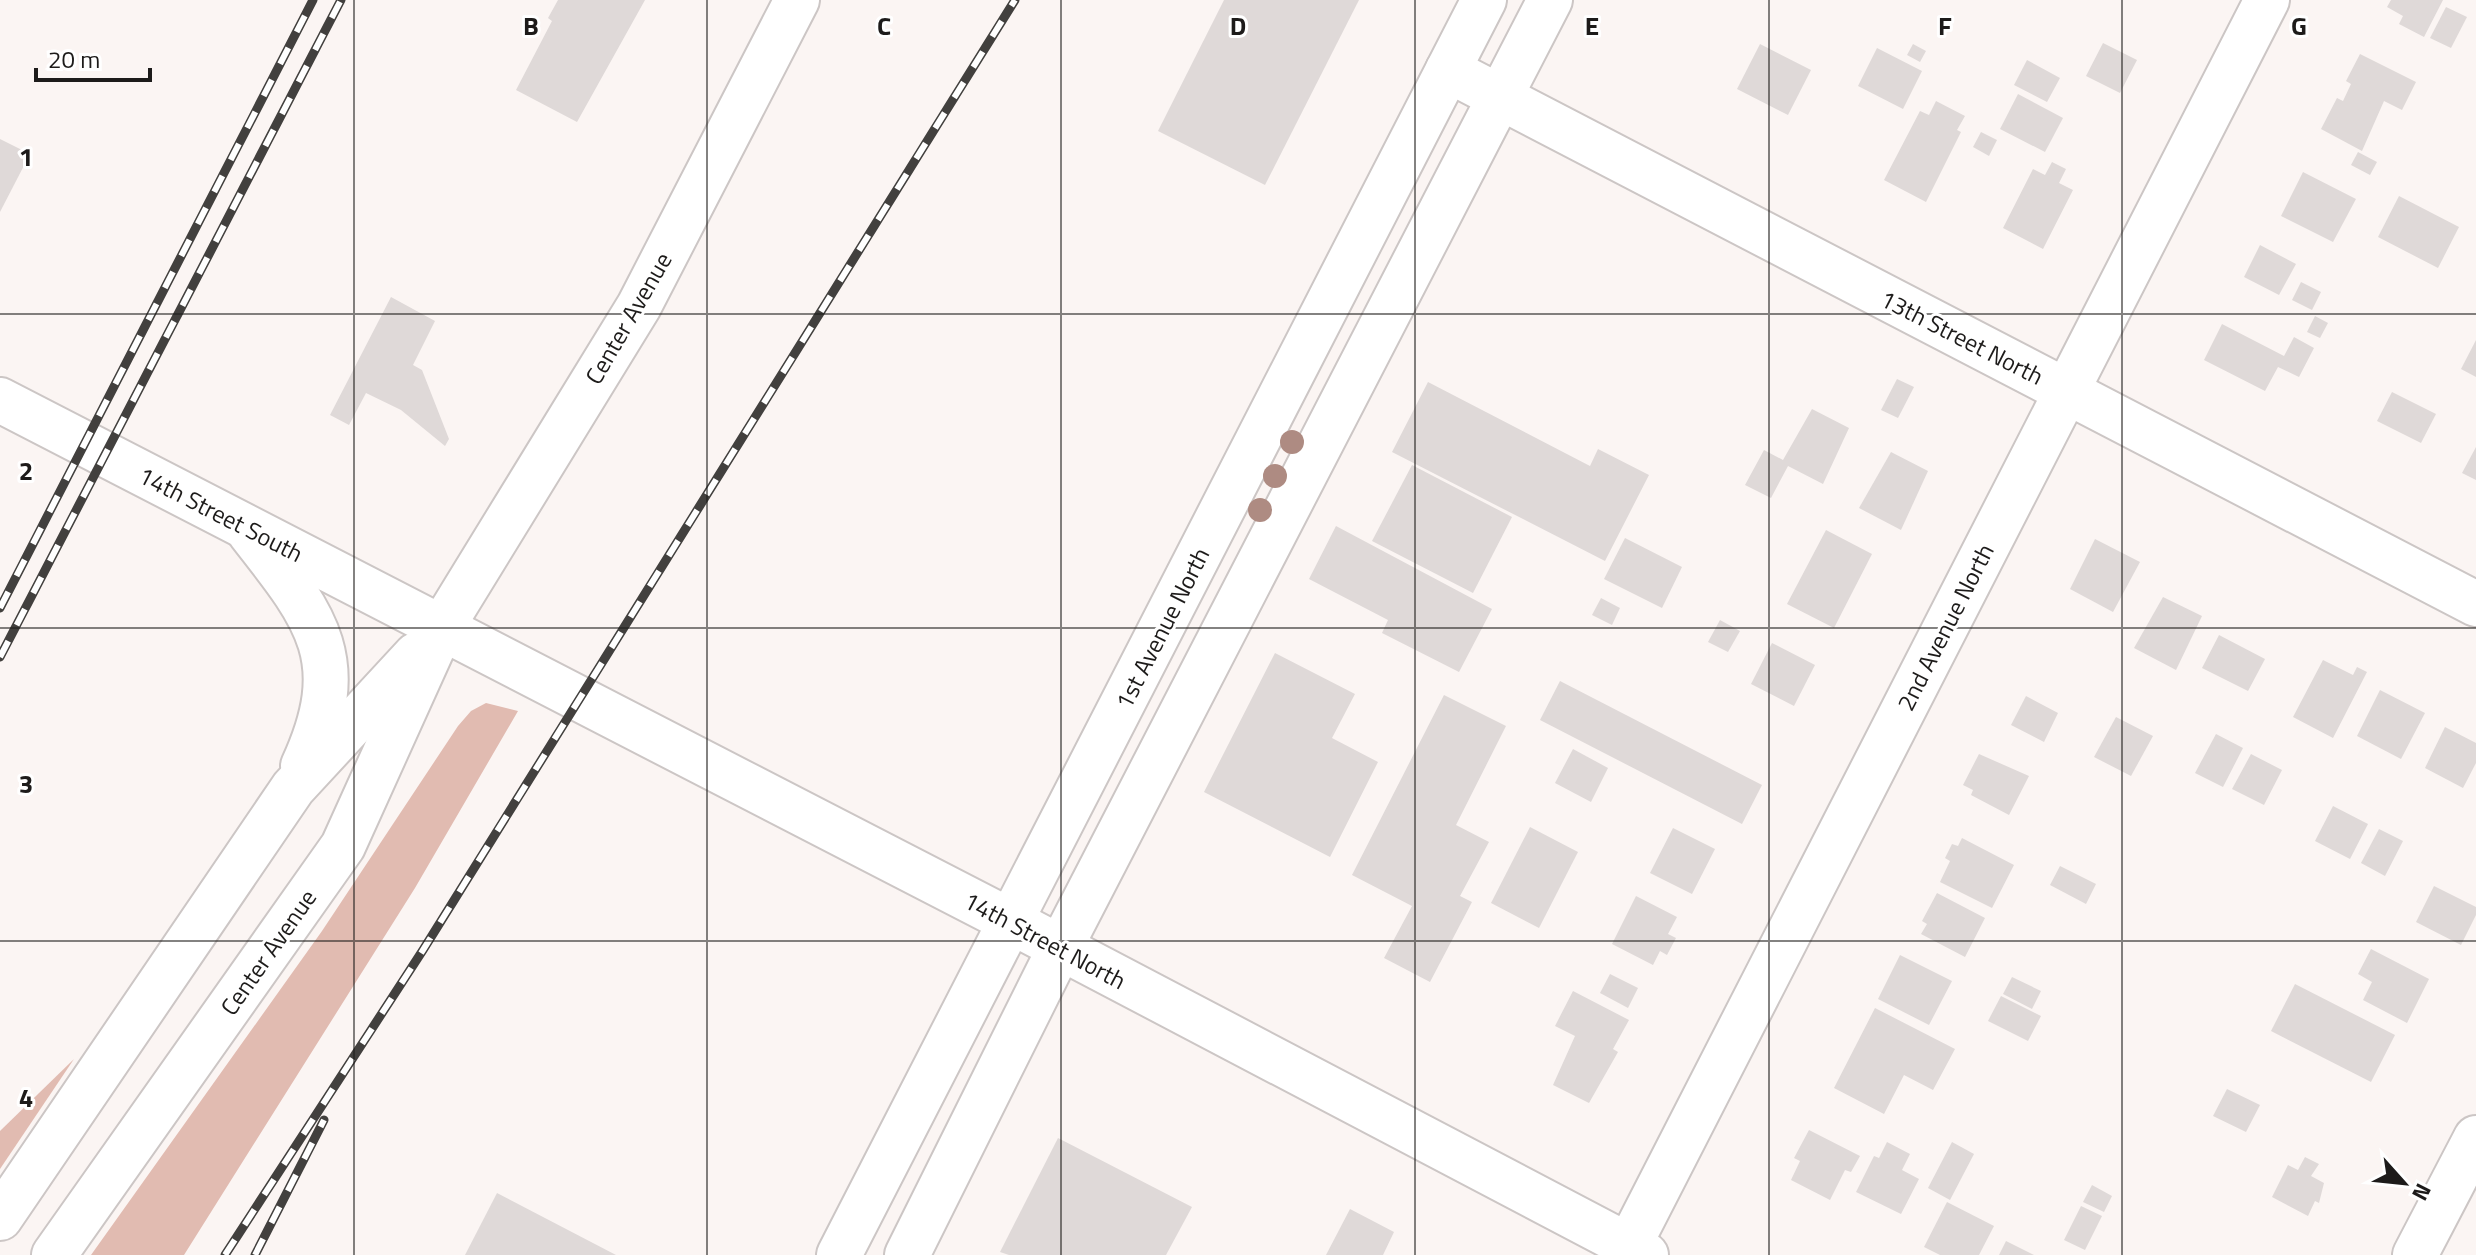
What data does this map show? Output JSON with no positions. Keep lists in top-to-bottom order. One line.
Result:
{"streets":{"street":["Center Avenue","13th Street North","14th Street South","2nd Avenue North","1st Avenue North","14th Street North"]},"crossings":[["Center Avenue","14th Street South"],["Center Avenue","14th Street North"],["13th Street North","2nd Avenue North"],["13th Street North","1st Avenue North"],["14th Street South","14th Street North"],["2nd Avenue North","14th Street North"],["1st Avenue North","14th Street North"]],"scale_bar":"20 m","north":"bottom right","grid":{"columns":["B","C","D","E","F","G"],"rows":["1","2","3","4"]}}
